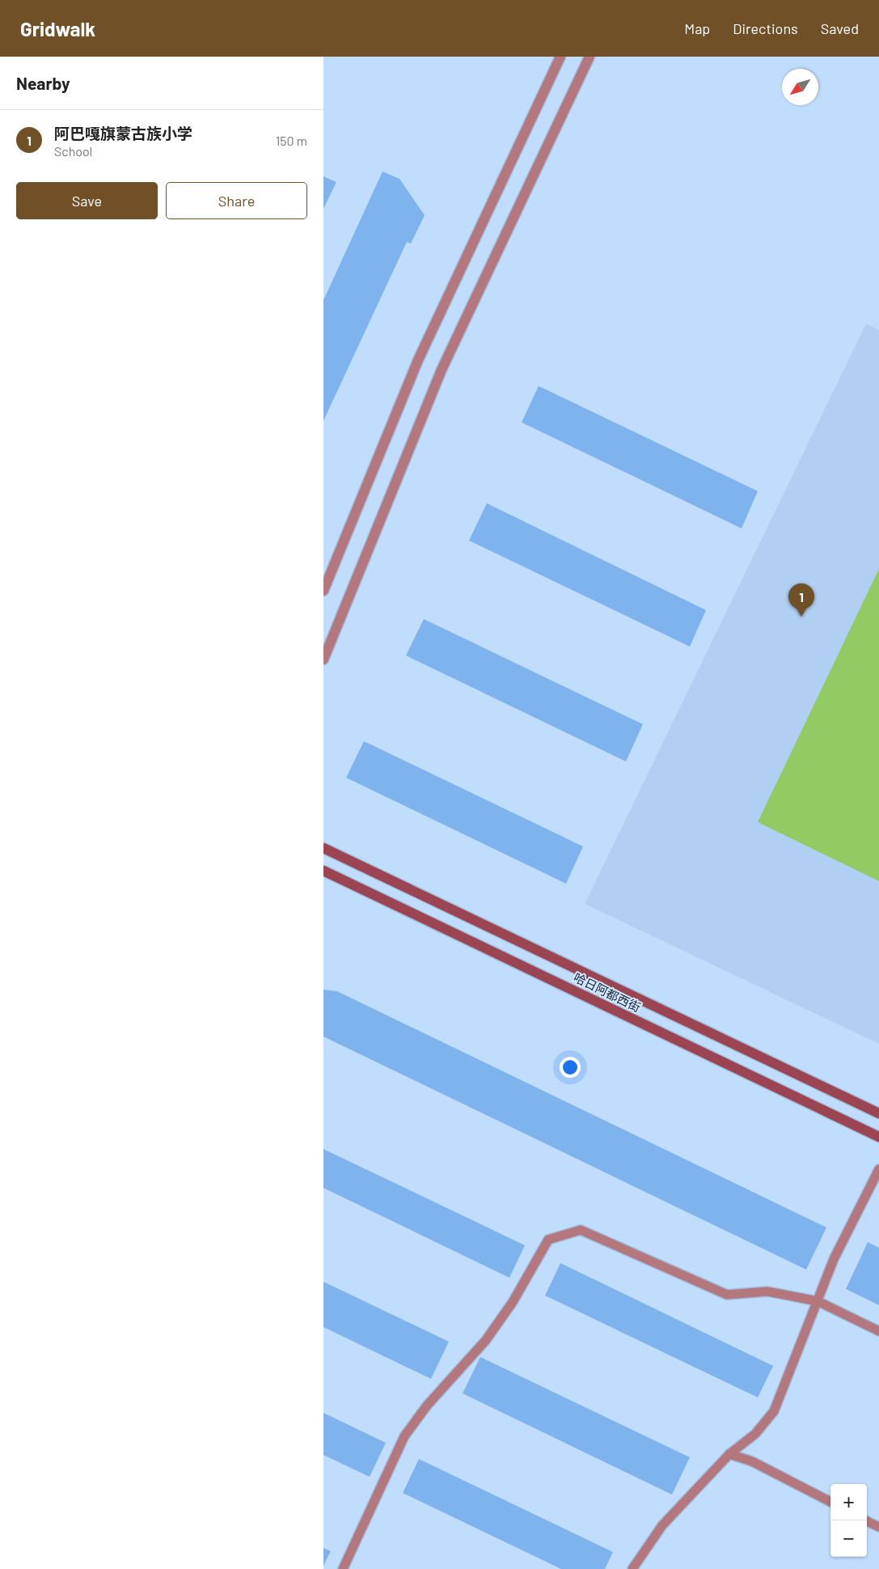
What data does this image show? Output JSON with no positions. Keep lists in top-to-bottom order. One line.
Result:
{"streets":{"main road":["哈日阿都西街"]},"north":"bottom left","page":{"header":"Gridwalk","nav":["Map","Directions","Saved"],"heading":"Nearby","list":[{"mark":"1","name":"阿巴嘎旗蒙古族小学","note":"School","value":"150 m"}],"buttons":["Save","Share"],"pins":"1","map_buttons":["+","−"]}}
